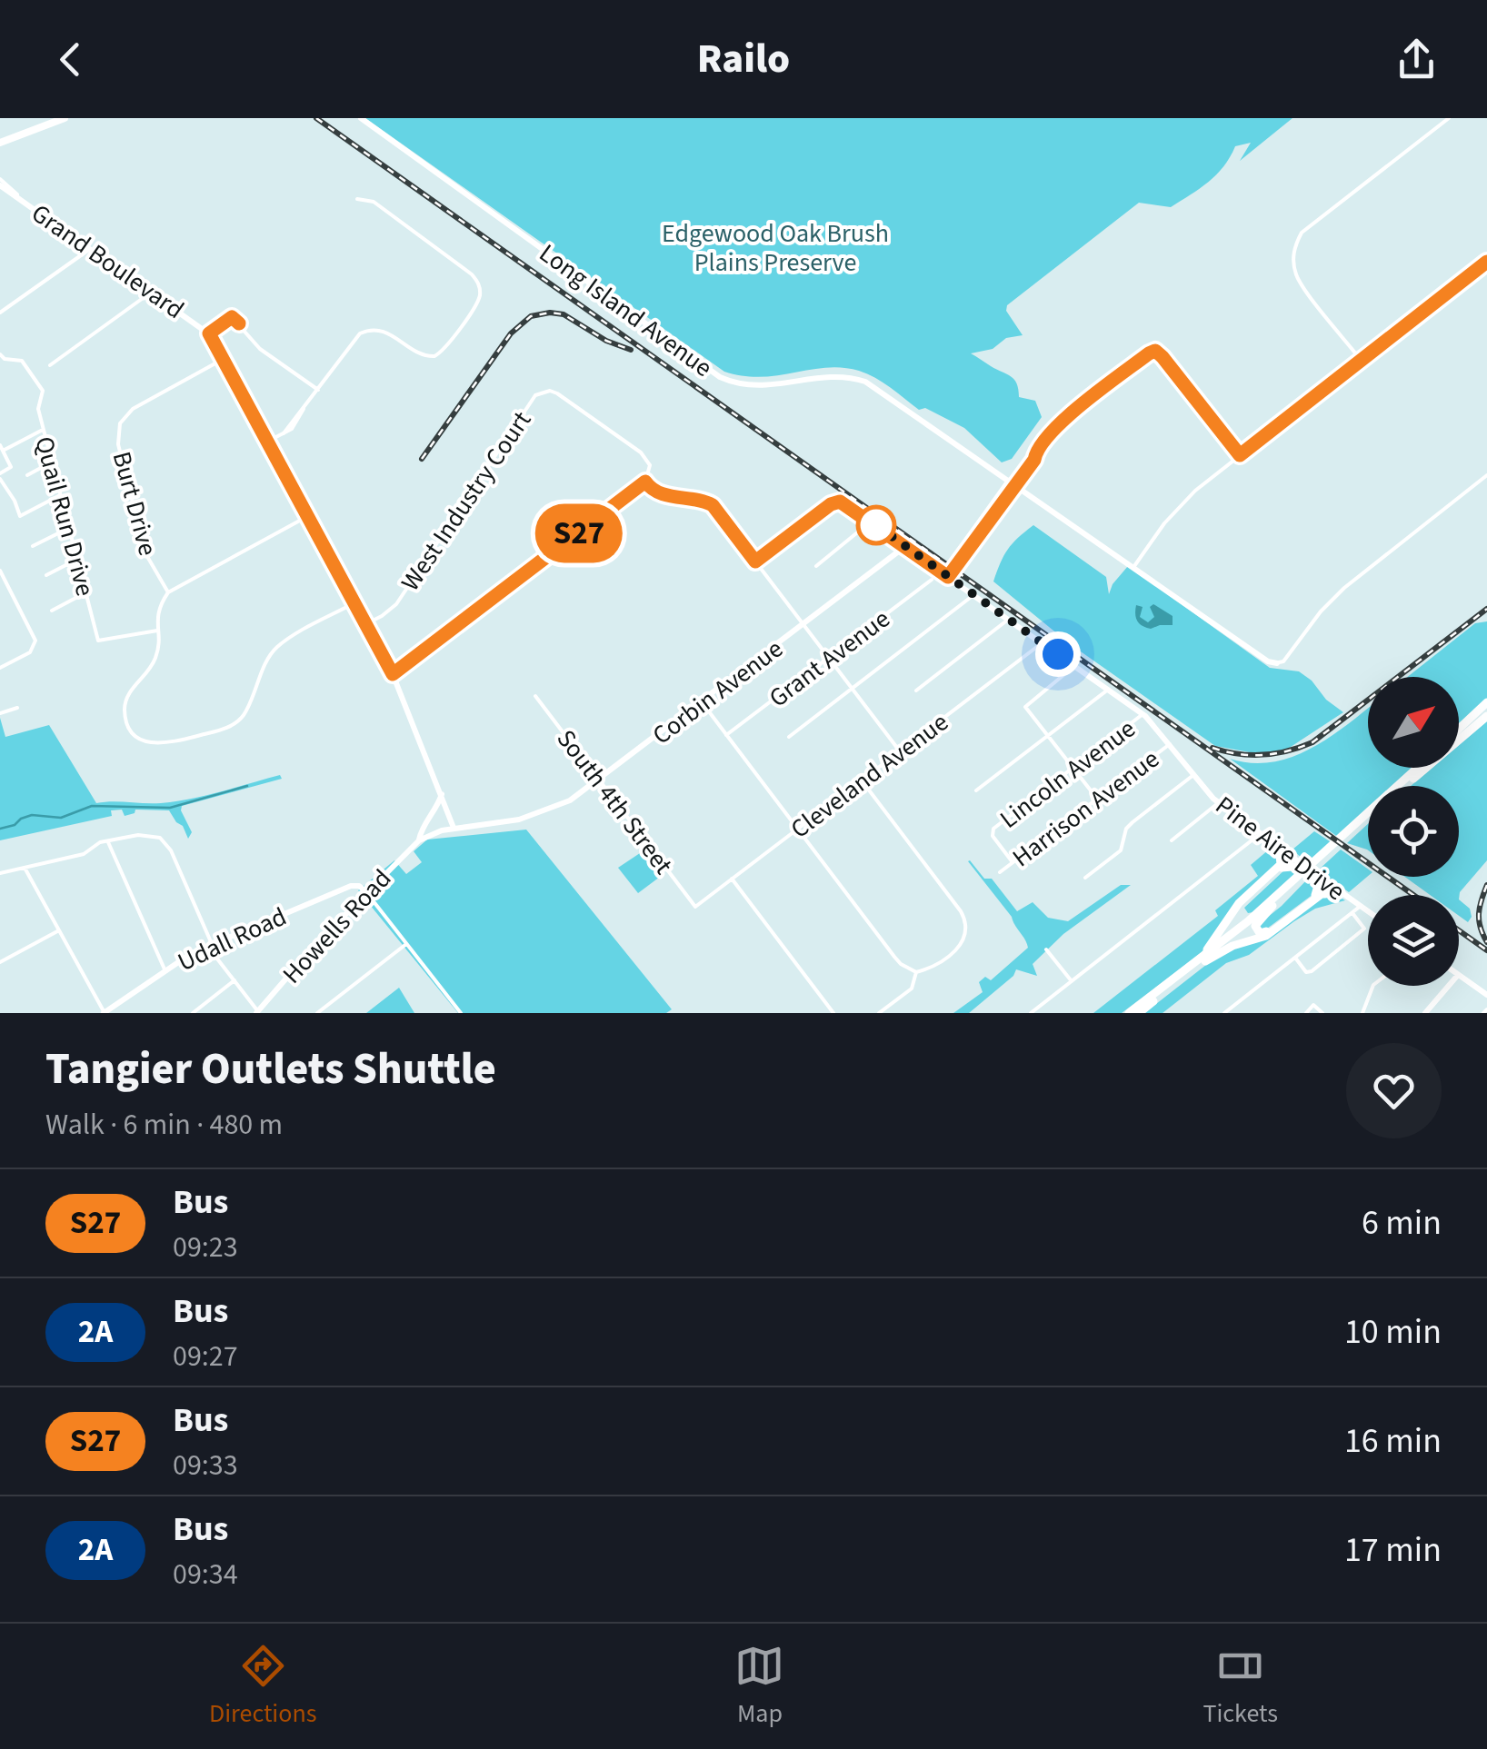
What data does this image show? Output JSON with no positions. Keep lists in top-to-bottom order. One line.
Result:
{"streets":{"street":["Grand Boulevard","Long Island Avenue","West Industry Court","Burt Drive","Quail Run Drive","Grant Avenue","Corbin Avenue","Lincoln Avenue","Cleveland Avenue","South 4th Street","Harrison Avenue","Pine Aire Drive","Howells Road","Udall Road"]},"crossings":[["Grand Boulevard","West Industry Court"],["Grand Boulevard","Burt Drive"],["Grand Boulevard","Corbin Avenue"],["Corbin Avenue","South 4th Street"],["Corbin Avenue","Pine Aire Drive"],["Corbin Avenue","Howells Road"],["Lincoln Avenue","Harrison Avenue"],["Lincoln Avenue","Pine Aire Drive"],["Cleveland Avenue","South 4th Street"],["Cleveland Avenue","Pine Aire Drive"],["Harrison Avenue","Pine Aire Drive"],["Howells Road","Udall Road"]],"parks":["Edgewood Oak Brush Plains Preserve"],"lines":["bus line S27"],"north":"top right","page":{"header":"Railo","on_map":"S27","heading":["Tangier Outlets Shuttle","Walk · 6 min · 480 m"],"list":[{"mark":"S27","name":"Bus","note":"09:23","value":"6 min"},{"mark":"2A","name":"Bus","note":"09:27","value":"10 min"},{"mark":"S27","name":"Bus","note":"09:33","value":"16 min"},{"mark":"2A","name":"Bus","note":"09:34","value":"17 min"}],"tabs":["Directions","Map","Tickets"]}}
